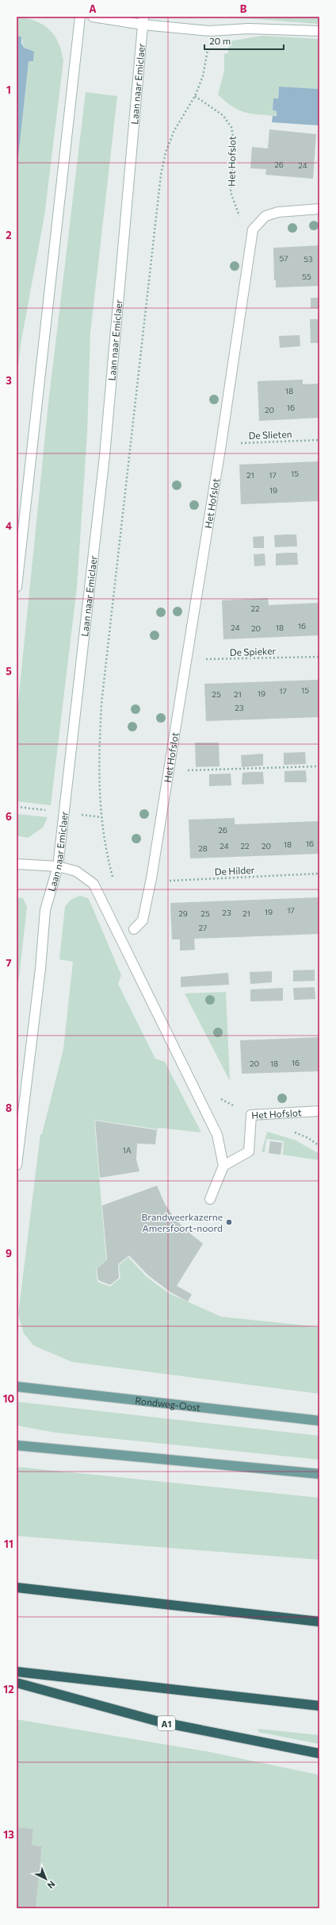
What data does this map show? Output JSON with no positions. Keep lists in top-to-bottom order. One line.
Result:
{"streets":{"highway":["A1"],"main road":["Laan naar Emiclaer","Het Hofslot","Rondweg-Oost"],"path":["De Slieten","De Spieker","De Hilder"]},"crossings":[["Het Hofslot","De Slieten"],["Het Hofslot","De Spieker"],["Het Hofslot","De Hilder"]],"places":["Brandweerkazerne Amersfoort-noord"],"house_numbers":["26","24","57","53","55","18","16","20","15","21","17","19","22","16","24","18","20","15","17","19","25","21","23","26","16","18","24","22","20","28","17","19","23","29","25","21","27","16","20","18","1A"],"scale_bar":"20 m","north":"bottom right","grid":{"columns":["A","B"],"rows":["1","2","3","4","5","6","7","8","9","10","11","12","13"]}}
